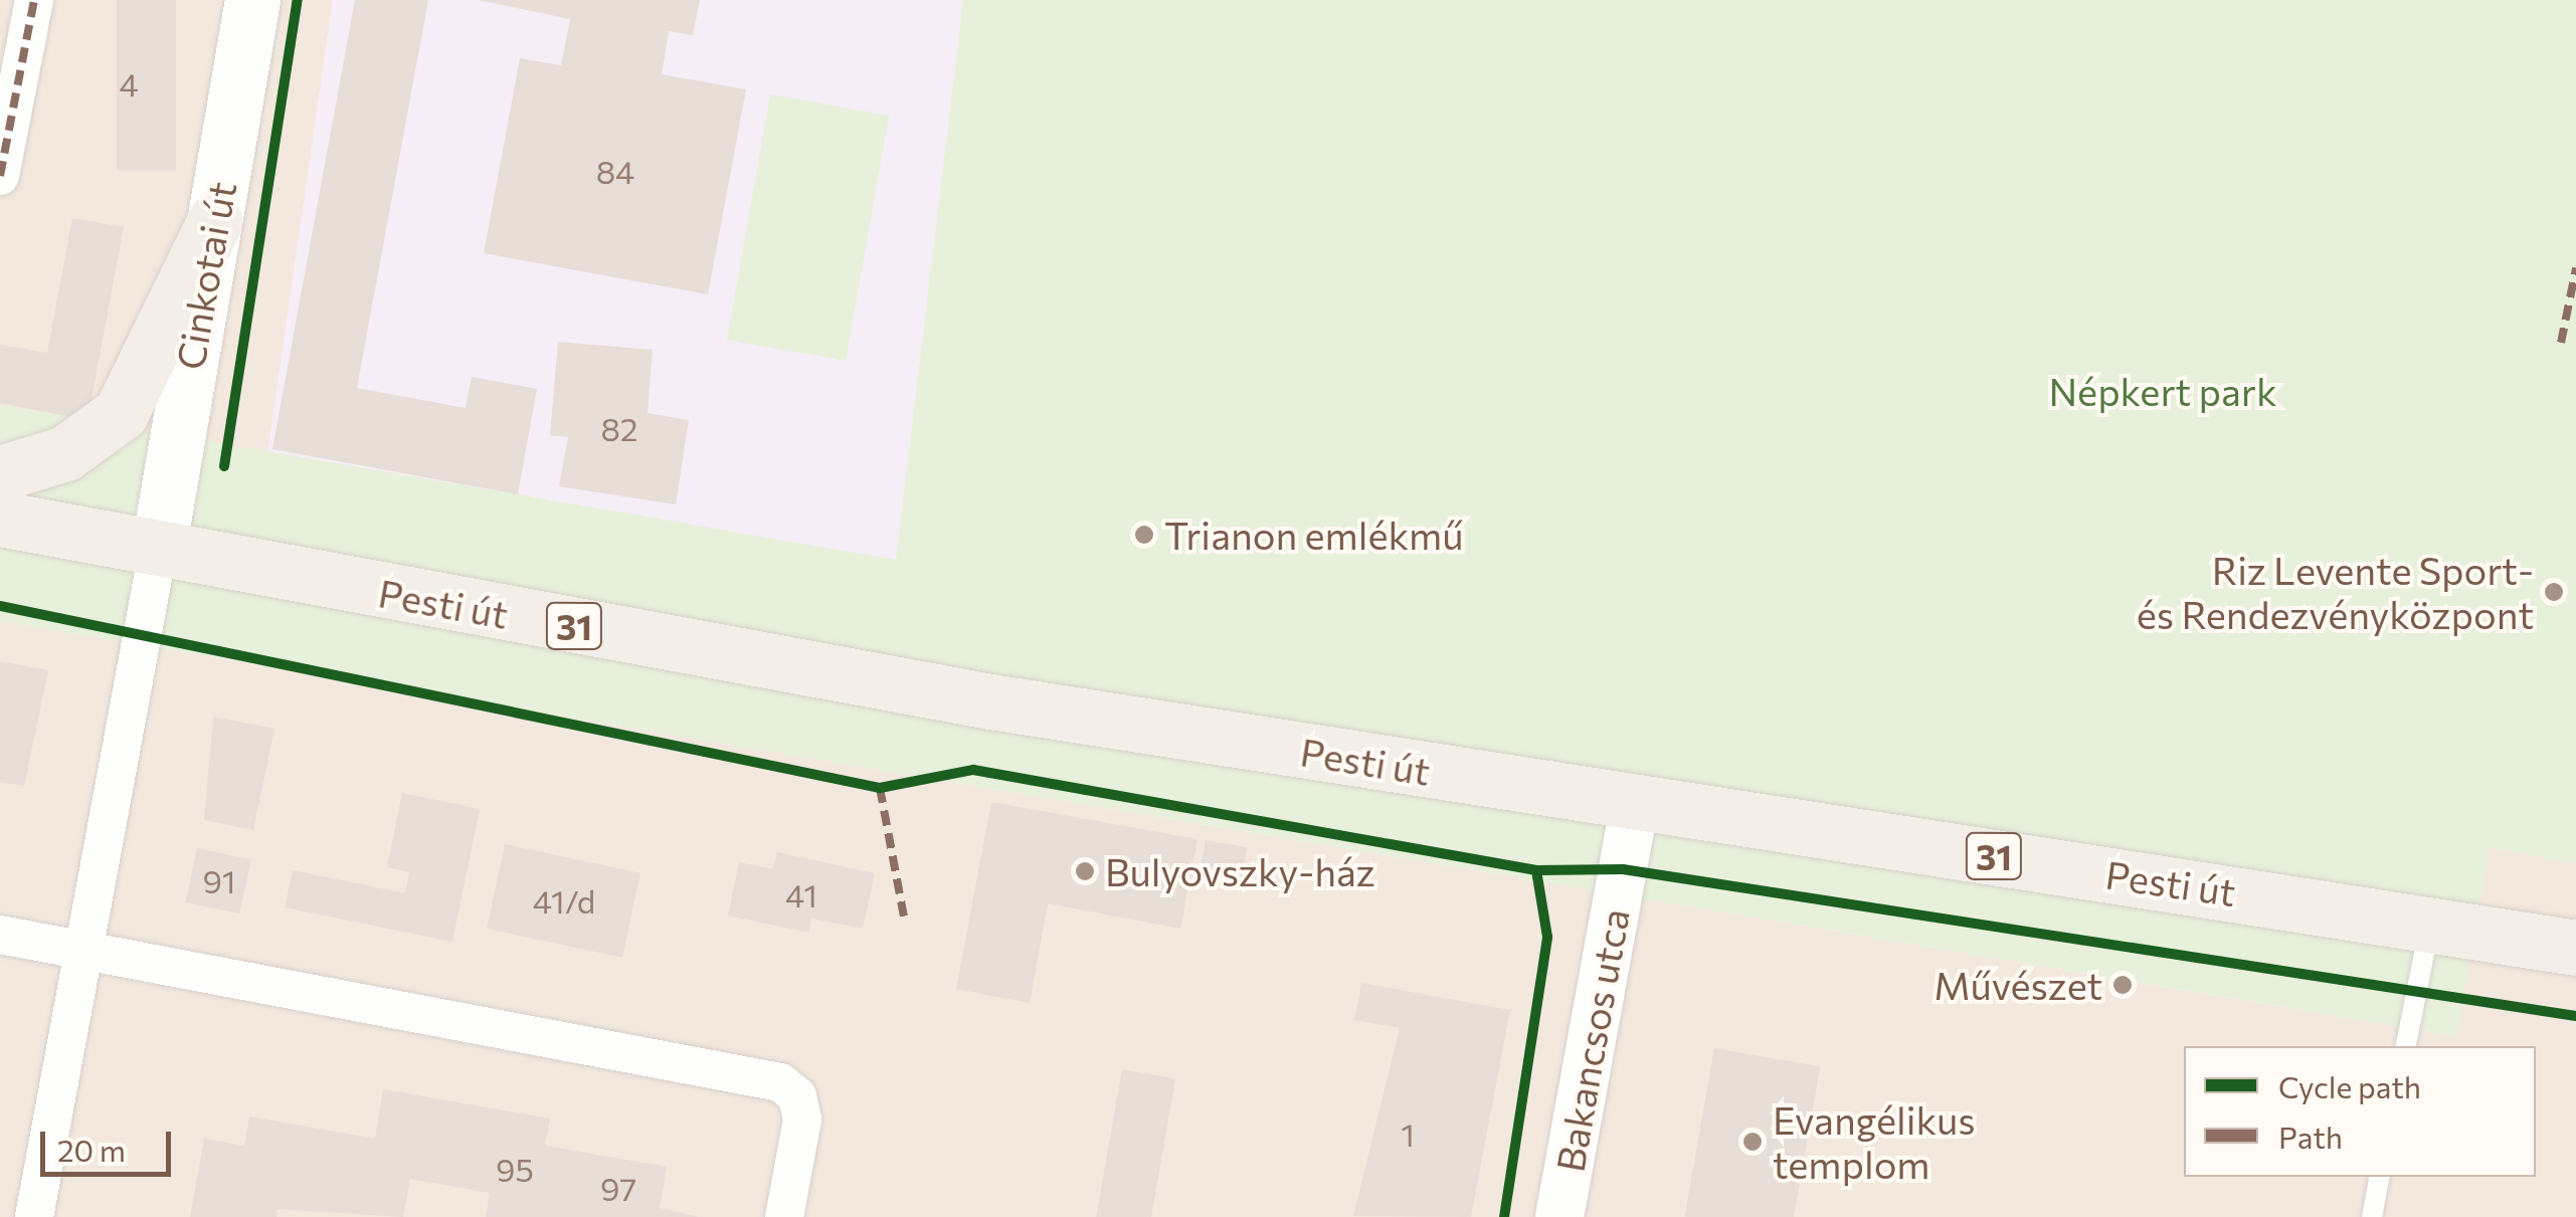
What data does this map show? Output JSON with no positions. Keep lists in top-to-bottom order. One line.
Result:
{"streets":{"main road":["Cinkotai út","Pesti út","31"],"street":["Bakancsos utca"]},"crossings":[["Cinkotai út","Pesti út"],["Pesti út","Bakancsos utca"]],"parks":["Népkert park"],"places":["Trianon emlékmű","Riz Levente Sport- és Rendezvényközpont","Bulyovszky-ház","Művészet","Evangélikus templom"],"house_numbers":["4","84","82","91","41","41/d","1","95","97"],"legend":["Cycle path","Path"],"scale_bar":"20 m"}
